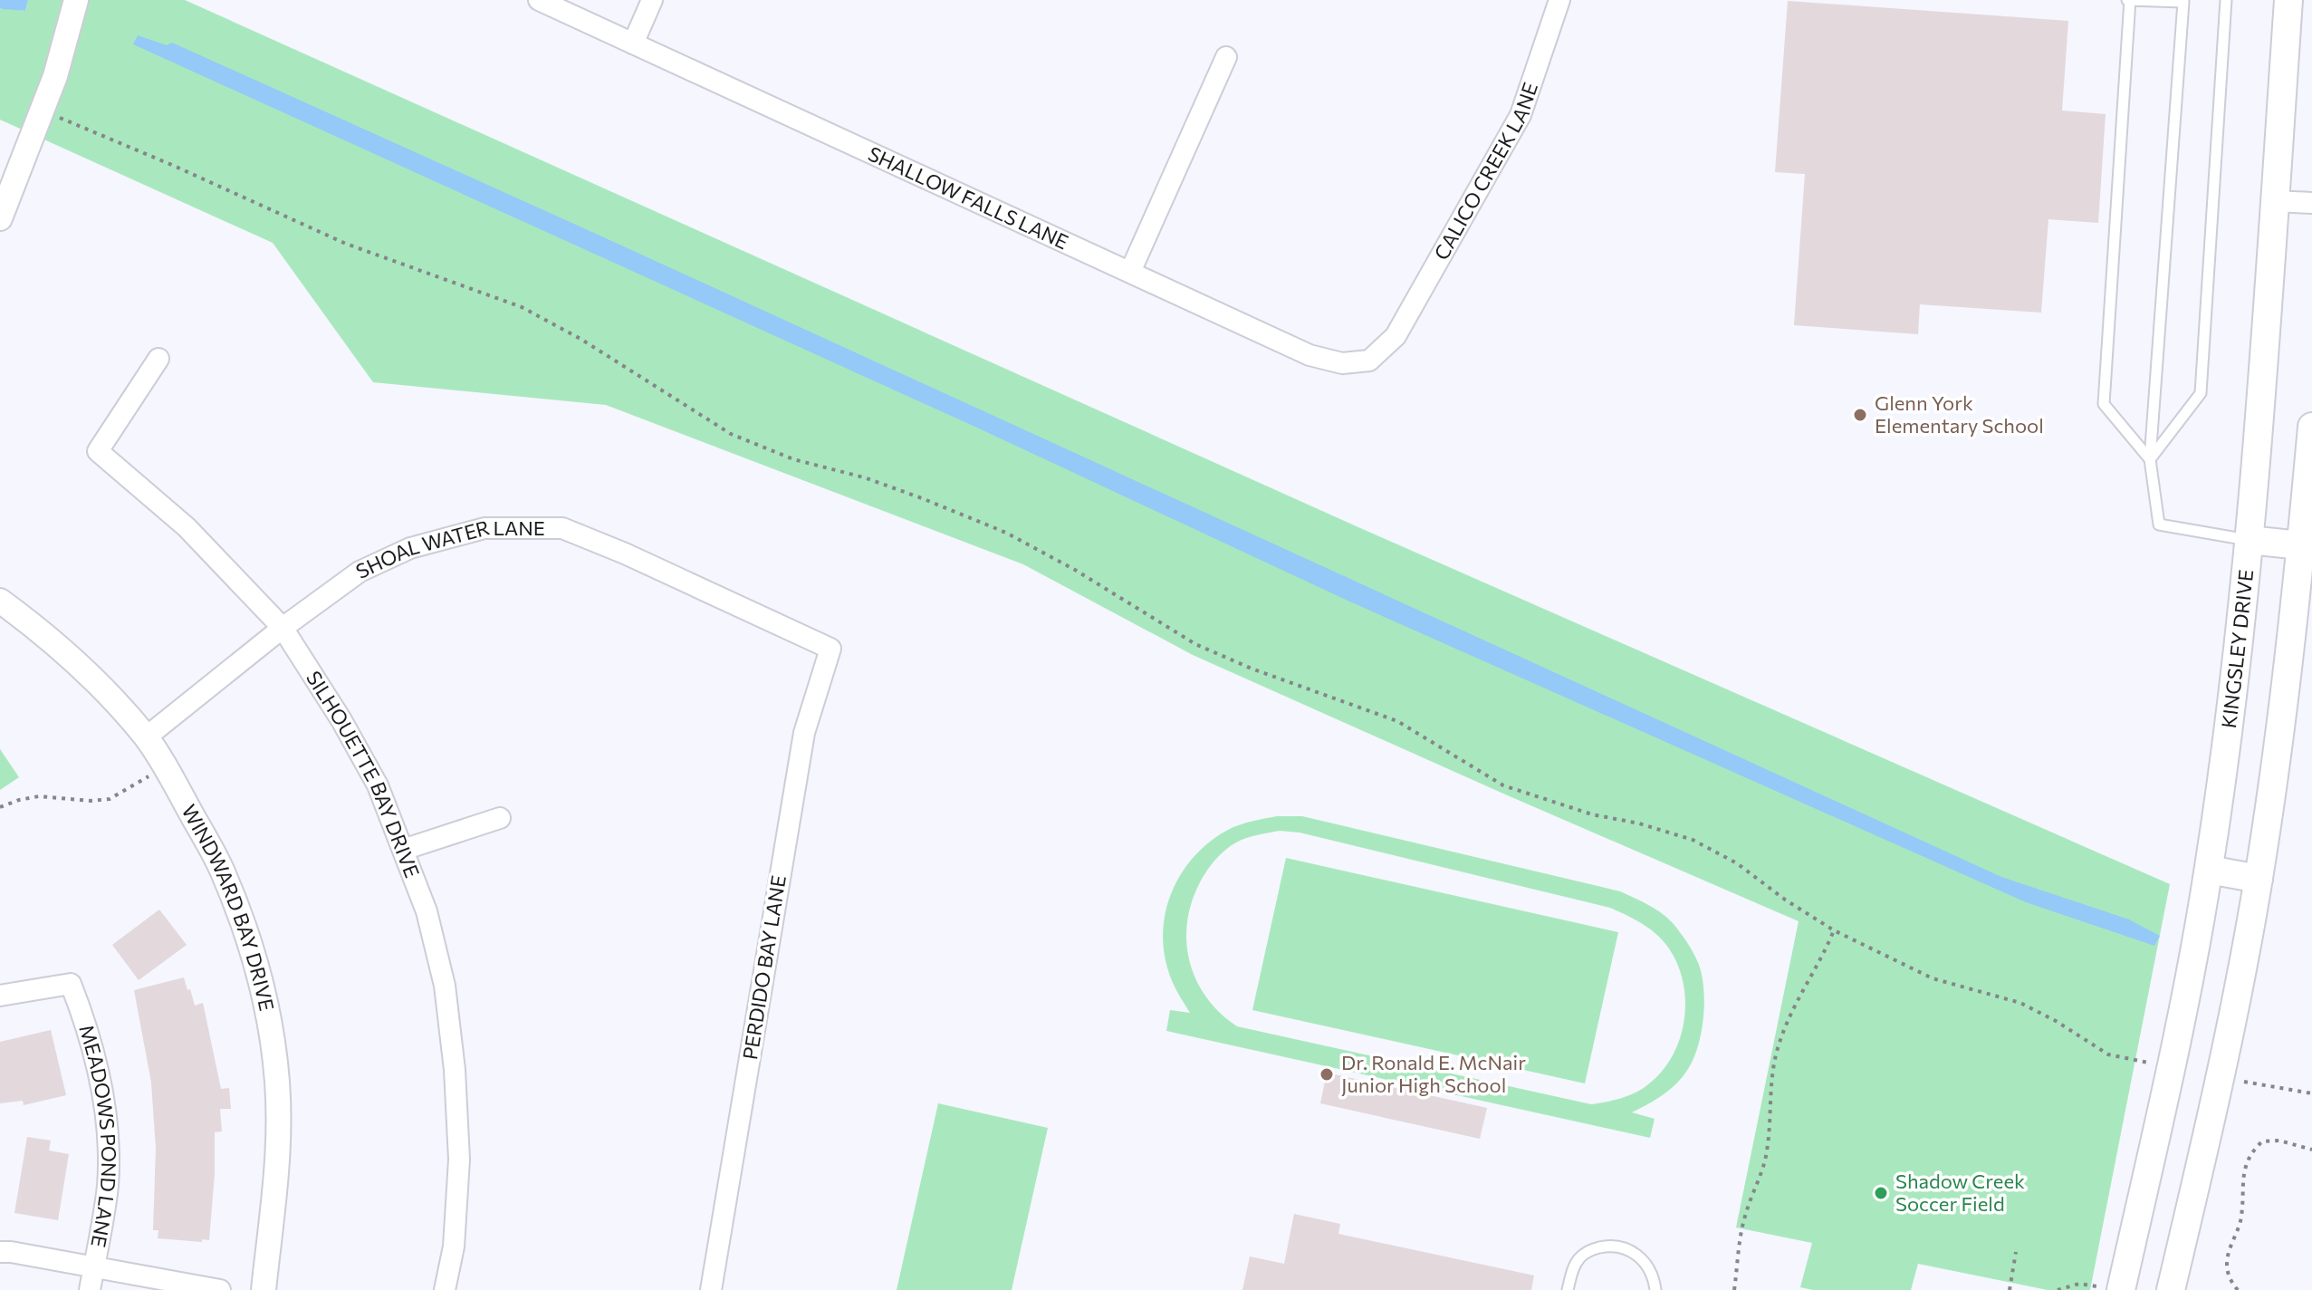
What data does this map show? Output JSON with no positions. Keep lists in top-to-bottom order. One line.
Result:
{"streets":{"main road":["KINGSLEY DRIVE"],"street":["CALICO CREEK LANE","SHALLOW FALLS LANE","SHOAL WATER LANE","SILHOUETTE BAY DRIVE","WINDWARD BAY DRIVE","PERDIDO BAY LANE","MEADOWS POND LANE"]},"crossings":[["CALICO CREEK LANE","SHALLOW FALLS LANE"],["SHOAL WATER LANE","SILHOUETTE BAY DRIVE"],["SHOAL WATER LANE","WINDWARD BAY DRIVE"],["SHOAL WATER LANE","PERDIDO BAY LANE"]],"places":["Glenn York Elementary School","Dr. Ronald E. McNair Junior High School","Shadow Creek Soccer Field"]}
